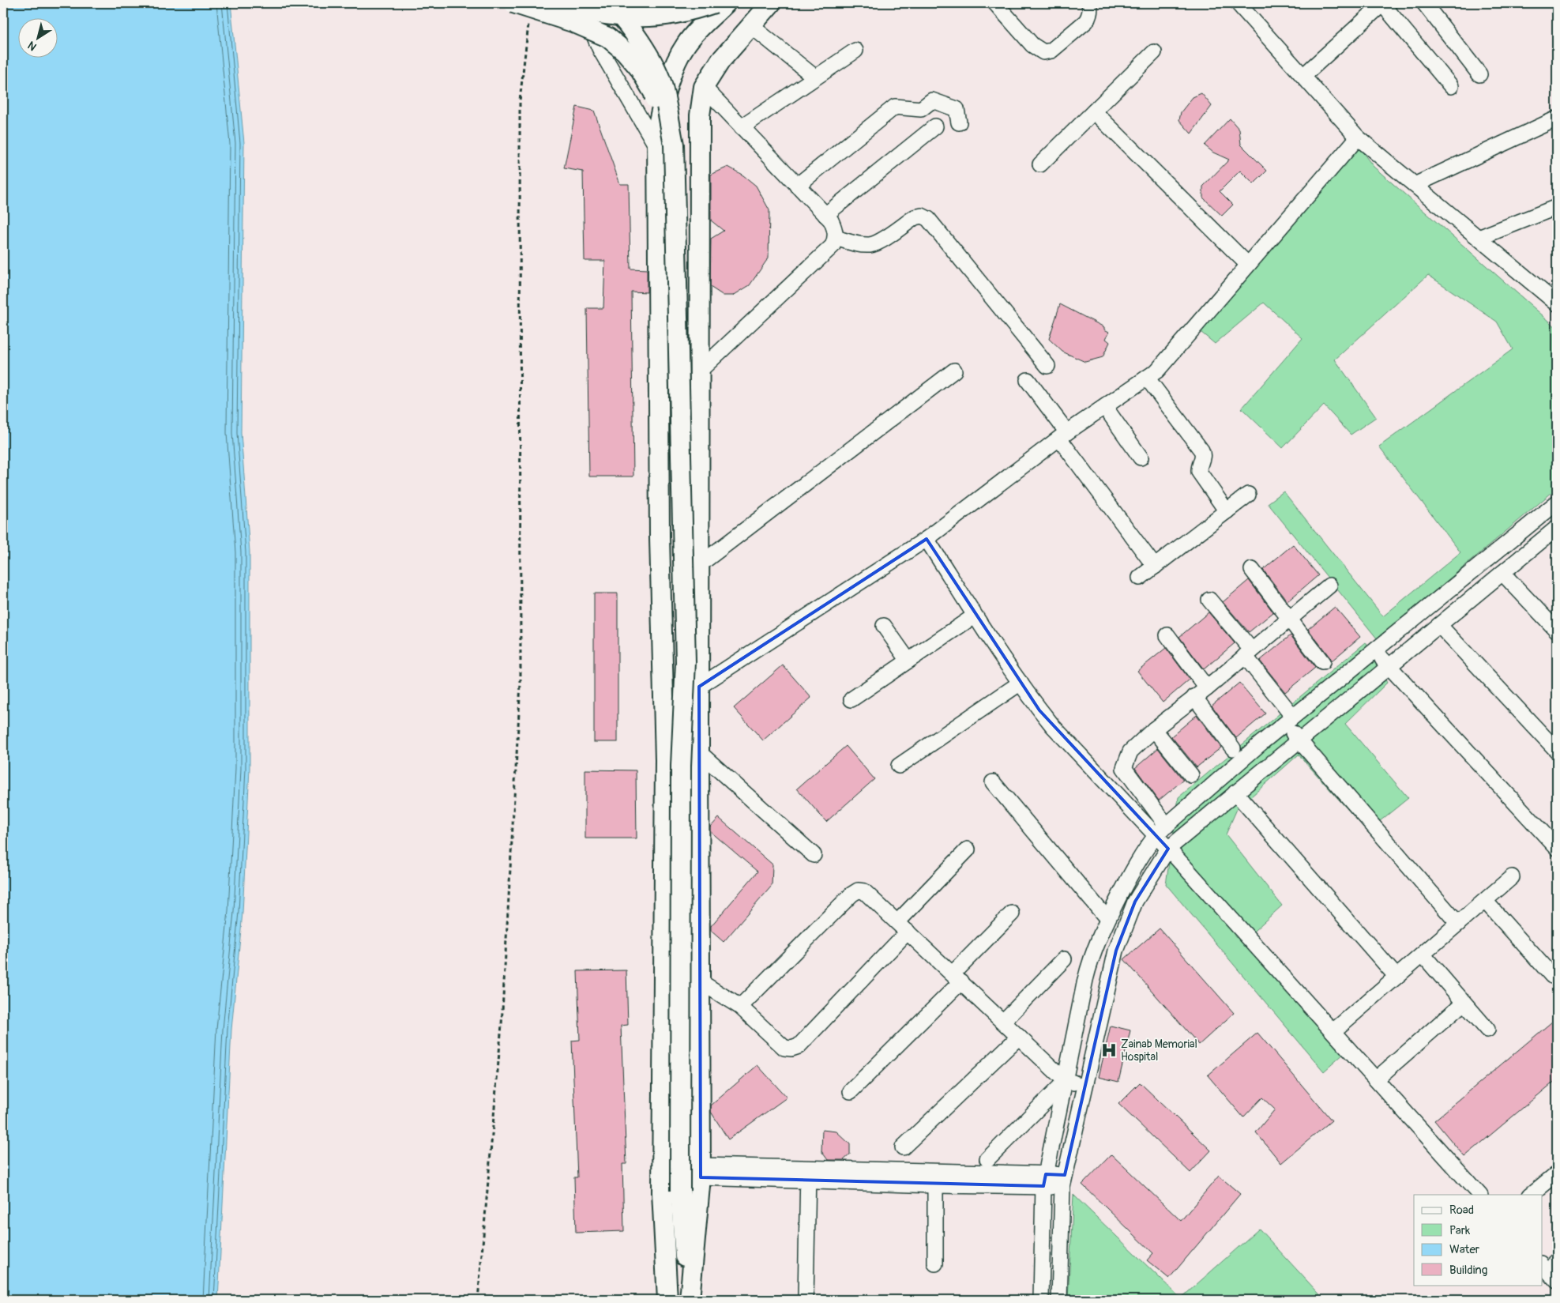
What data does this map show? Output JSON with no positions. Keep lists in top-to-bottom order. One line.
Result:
{"places":{"hospital":["Zainab Memorial Hospital"]},"legend":["Road","Park","Water","Building"],"north":"bottom left"}
